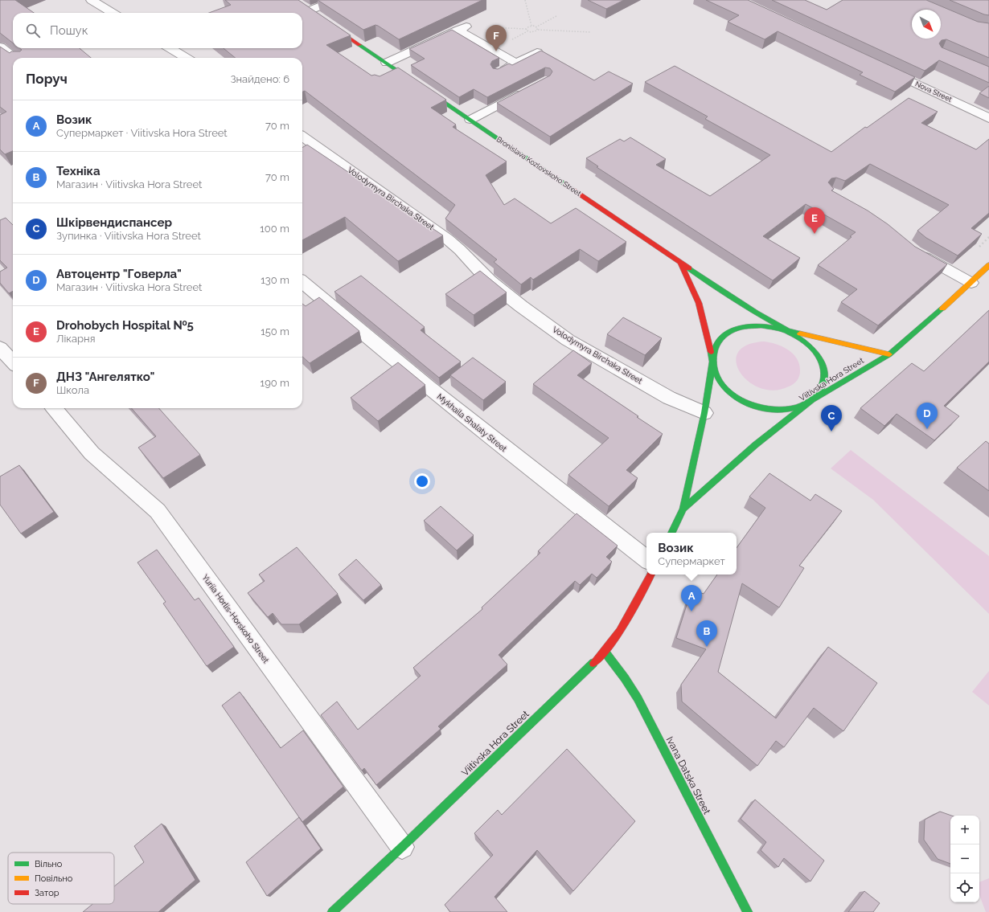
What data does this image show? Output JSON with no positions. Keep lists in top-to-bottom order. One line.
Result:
{"streets":{"street":["Nova Street","Bronislava Kozlovskoho Street","Volodymyra Birchaka Street","Viitivska Hora Street","Mykhaila Shalaty Street","Yuriia Horlis-Horskoho Street","Ivana Datska Street"]},"crossings":[["Bronislava Kozlovskoho Street","Viitivska Hora Street"],["Volodymyra Birchaka Street","Viitivska Hora Street"],["Viitivska Hora Street","Yuriia Horlis-Horskoho Street"],["Viitivska Hora Street","Ivana Datska Street"]],"legend":["Вільно","Повільно","Затор"],"north":"bottom right","page":{"search":"Пошук","pins":["F","E","D","C","A","B"],"heading":["Поруч","Знайдено: 6"],"list":[{"mark":"A","name":"Возик","note":"Супермаркет · Viitivska Hora Street","value":"70 m"},{"mark":"B","name":"Техніка","note":"Магазин · Viitivska Hora Street","value":"70 m"},{"mark":"C","name":"Шкірвендиспансер","note":"Зупинка · Viitivska Hora Street","value":"100 m"},{"mark":"D","name":"Автоцентр \"Говерла\"","note":"Магазин · Viitivska Hora Street","value":"130 m"},{"mark":"E","name":"Drohobych Hospital №5","note":"Лікарня","value":"150 m"},{"mark":"F","name":"ДНЗ \"Ангелятко\"","note":"Школа","value":"190 m"}],"popup":["Возик","Супермаркет"],"map_buttons":["+","−"]}}
